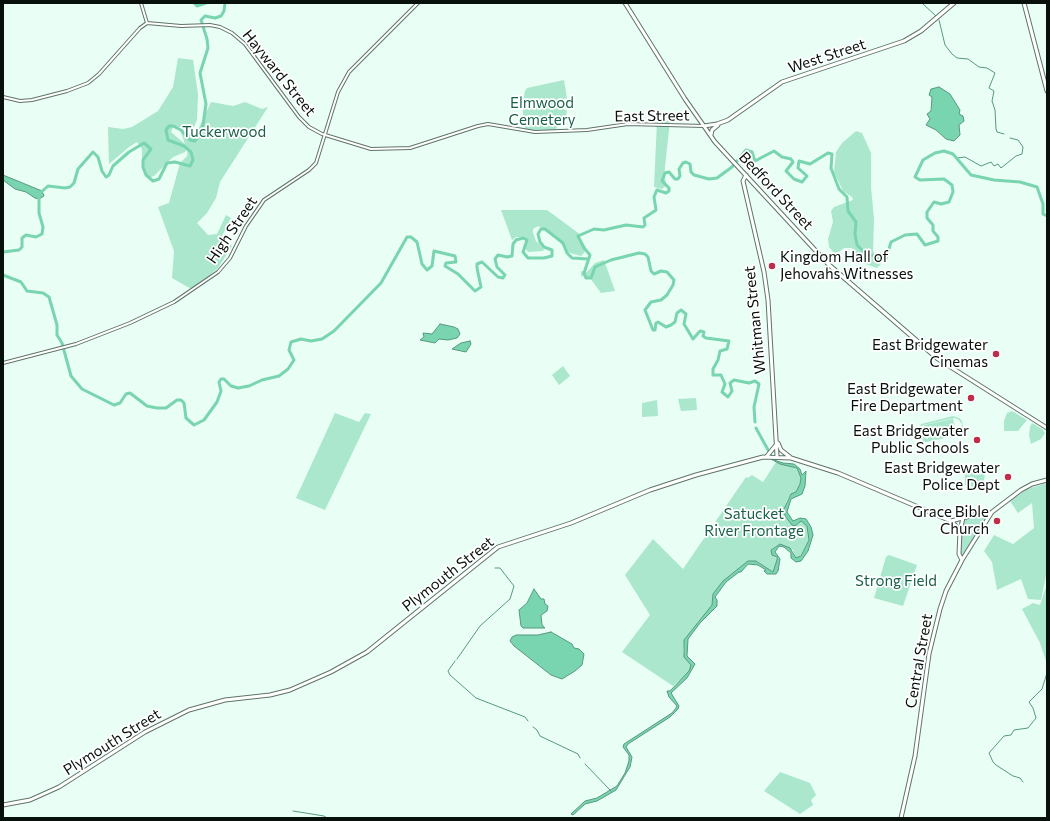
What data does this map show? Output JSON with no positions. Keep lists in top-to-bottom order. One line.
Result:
{"streets":{"main road":["West Street","Bedford Street","Whitman Street","Plymouth Street","Central Street"],"street":["Hayward Street","East Street","High Street"]},"crossings":[["West Street","East Street"],["West Street","Bedford Street"],["Hayward Street","East Street"],["Hayward Street","High Street"],["East Street","Bedford Street"],["Bedford Street","Whitman Street"],["Whitman Street","Plymouth Street"]],"parks":["Elmwood Cemetery","Tuckerwood","Satucket River Frontage","Strong Field"],"places":["Kingdom Hall of Jehovahs Witnesses","East Bridgewater Cinemas","East Bridgewater Fire Department","East Bridgewater Public Schools","East Bridgewater Police Dept","Grace Bible Church"]}
